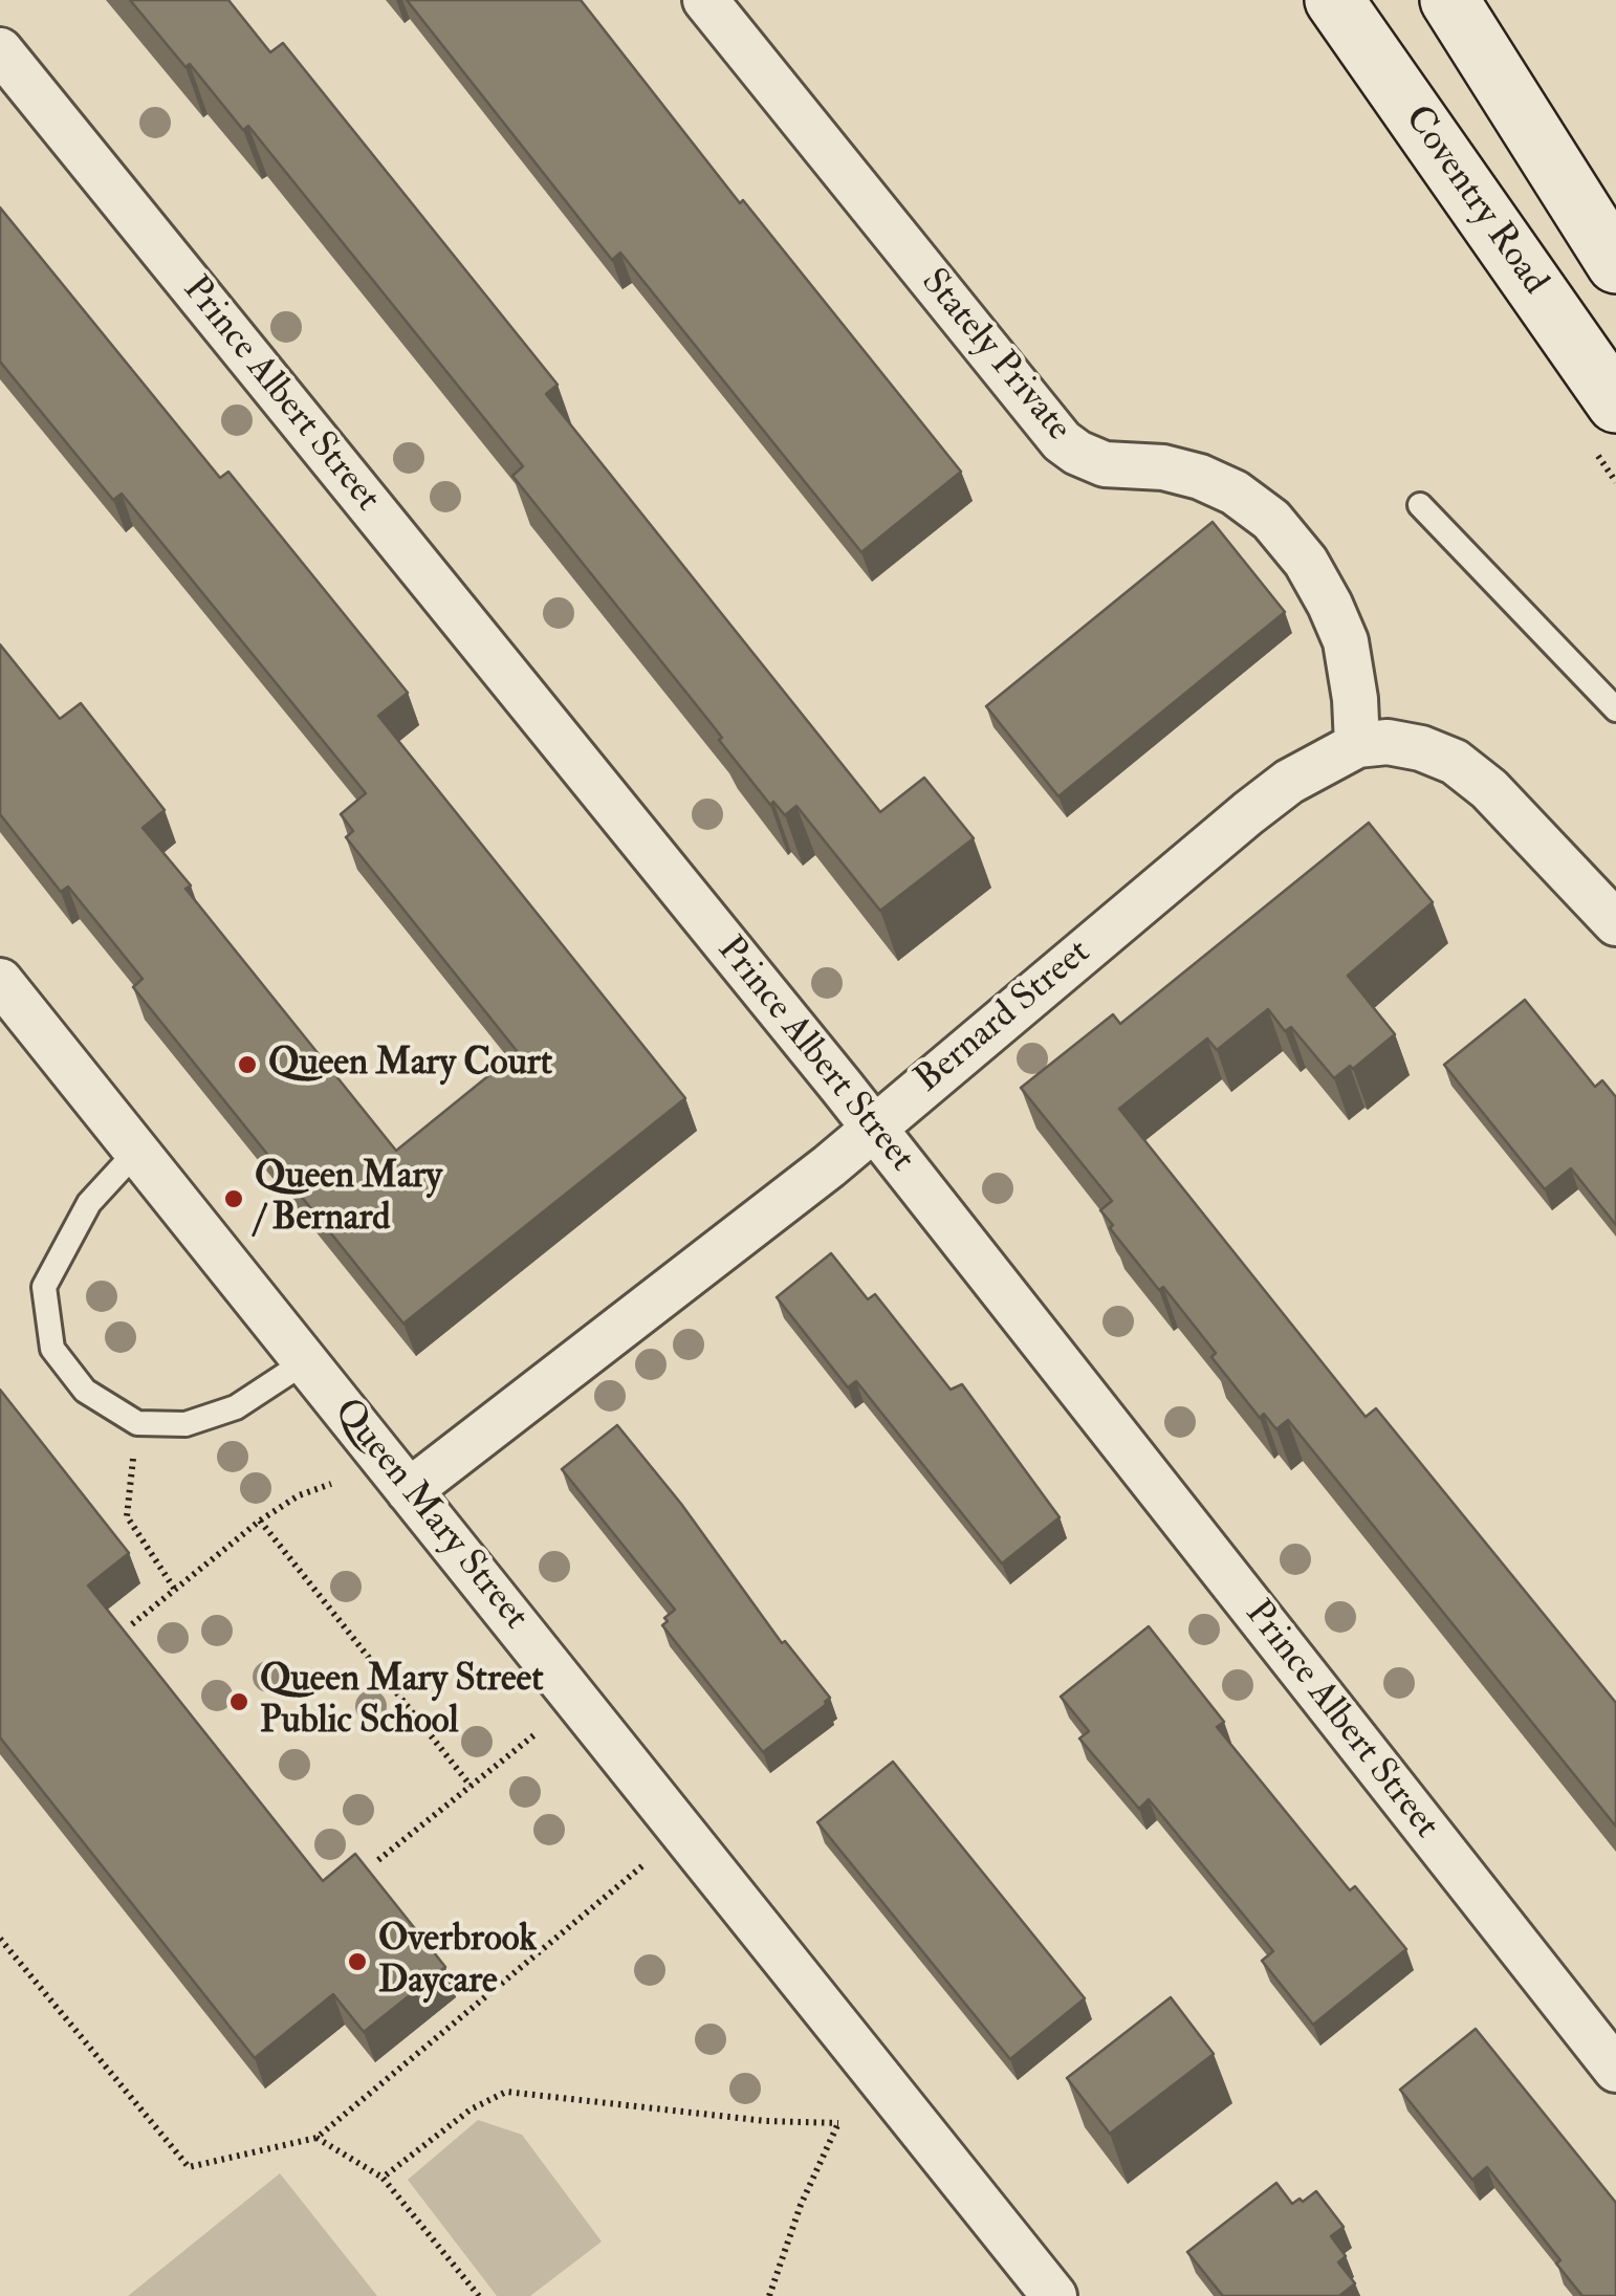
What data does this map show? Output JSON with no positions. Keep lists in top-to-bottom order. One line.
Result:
{"streets":{"main road":["Coventry Road"],"street":["Stately Private","Prince Albert Street","Bernard Street","Queen Mary Street"]},"crossings":[["Stately Private","Bernard Street"],["Prince Albert Street","Bernard Street"],["Bernard Street","Queen Mary Street"]],"places":["Queen Mary Court","Queen Mary / Bernard","Queen Mary Street Public School","Overbrook Daycare"]}
